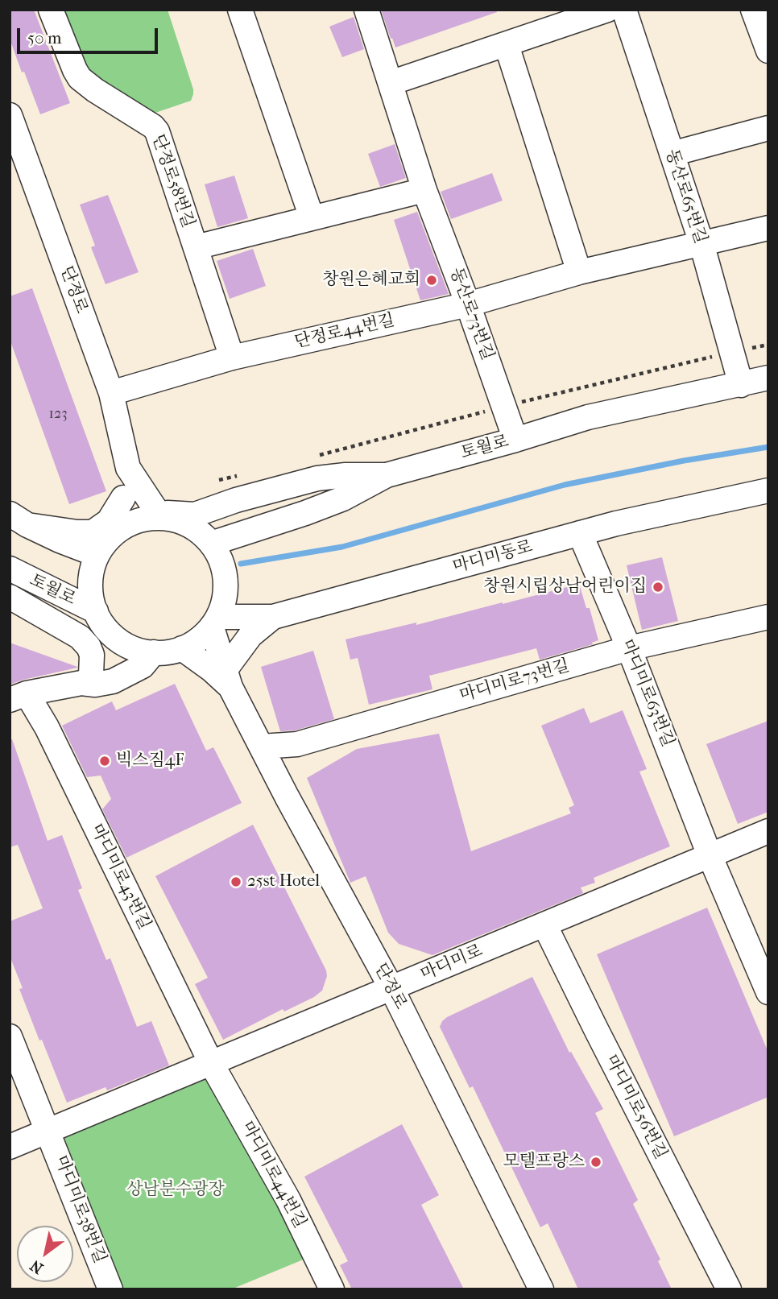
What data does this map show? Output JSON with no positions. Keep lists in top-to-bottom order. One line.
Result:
{"streets":{"street":["단정로58번길","동산로65번길","단정로","동산로73번길","단정로44번길","토월로","마디미동로","마디미로73번길","마디미로63번길","마디미로43번길","마디미로","마디미로56번길","마디미로44번길","마디미로38번길"]},"crossings":[["단정로58번길","단정로44번길"],["동산로65번길","단정로44번길"],["동산로65번길","토월로"],["단정로","단정로44번길"],["단정로","토월로"],["단정로","마디미동로"],["단정로","마디미로73번길"],["단정로","마디미로"],["동산로73번길","단정로44번길"],["동산로73번길","토월로"],["토월로","마디미동로"],["마디미동로","마디미로63번길"],["마디미로73번길","마디미로63번길"],["마디미로63번길","마디미로"],["마디미로43번길","마디미로"],["마디미로43번길","마디미로44번길"],["마디미로","마디미로56번길"],["마디미로","마디미로44번길"],["마디미로","마디미로38번길"]],"parks":["상남분수광장"],"places":["창원은혜교회","창원시립상남어린이집","빅스짐4F","25st Hotel","모텔프랑스"],"house_numbers":["123"],"scale_bar":"50 m","north":"bottom left"}
